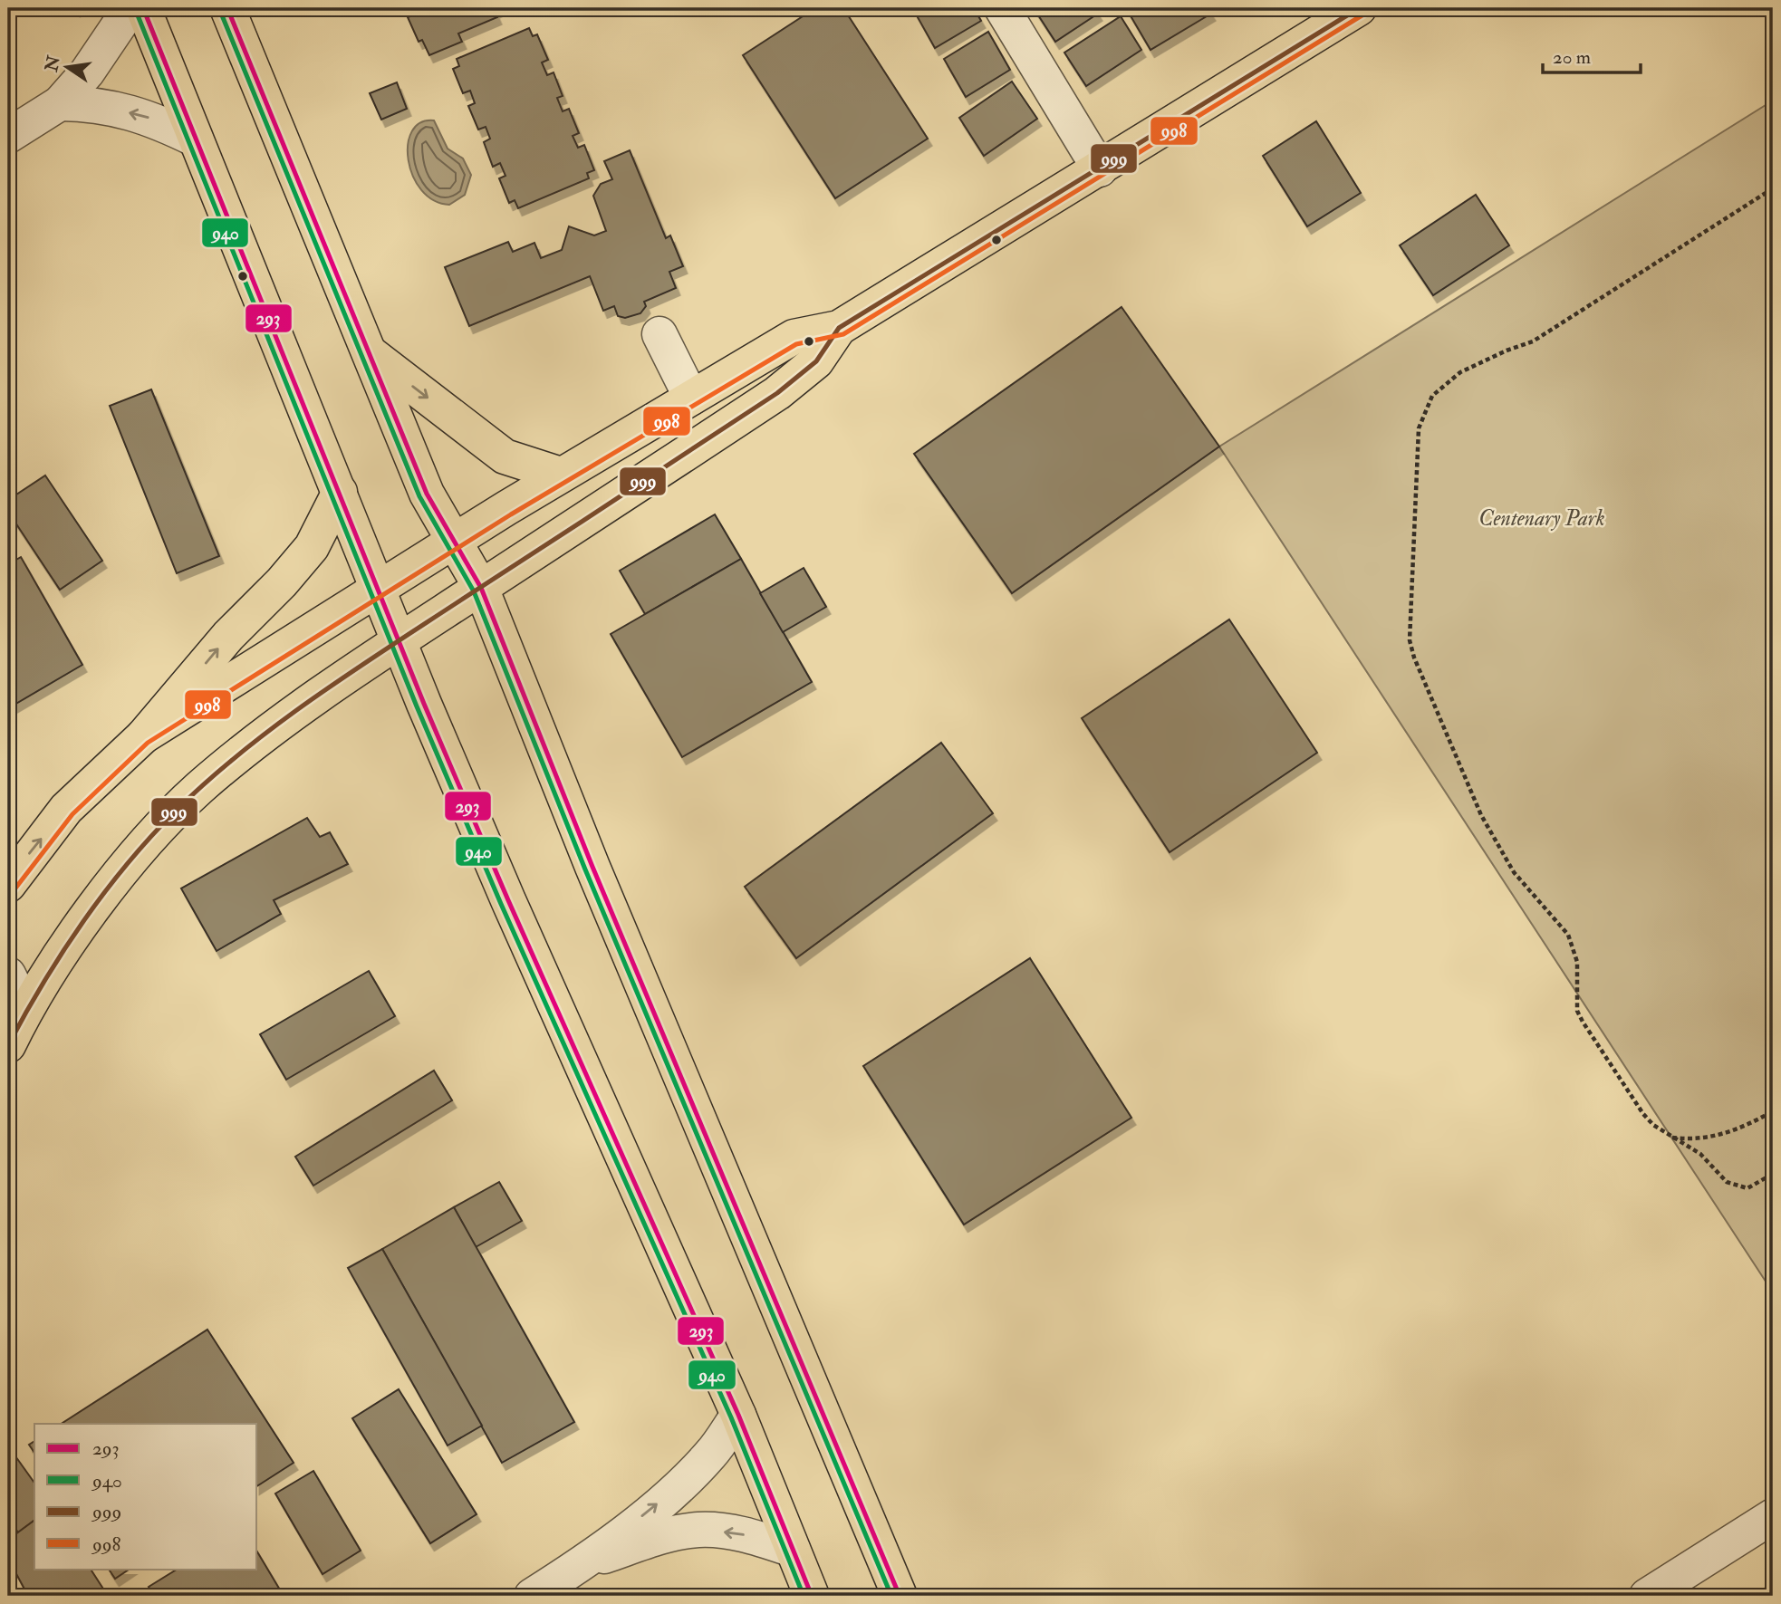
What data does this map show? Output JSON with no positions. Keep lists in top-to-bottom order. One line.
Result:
{"parks":["Centenary Park"],"lines":["transit line 293","transit line 999","transit line 940","transit line 998"],"legend":["293","940","999","998"],"scale_bar":"20 m","north":"left"}
